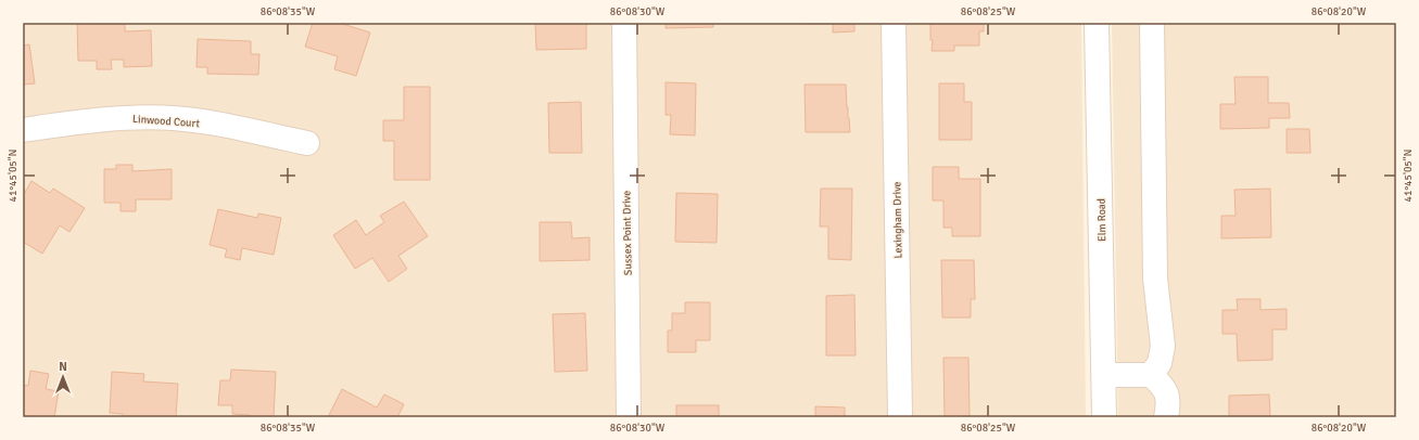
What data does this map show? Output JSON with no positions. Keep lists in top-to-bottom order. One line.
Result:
{"streets":{"street":["Linwood Court","Lexingham Drive","Elm Road","Sussex Point Drive"]},"north":"top","coordinates":["86°08'35\"W","86°08'30\"W","86°08'25\"W","86°08'20\"W","41°45'05\"N"]}
